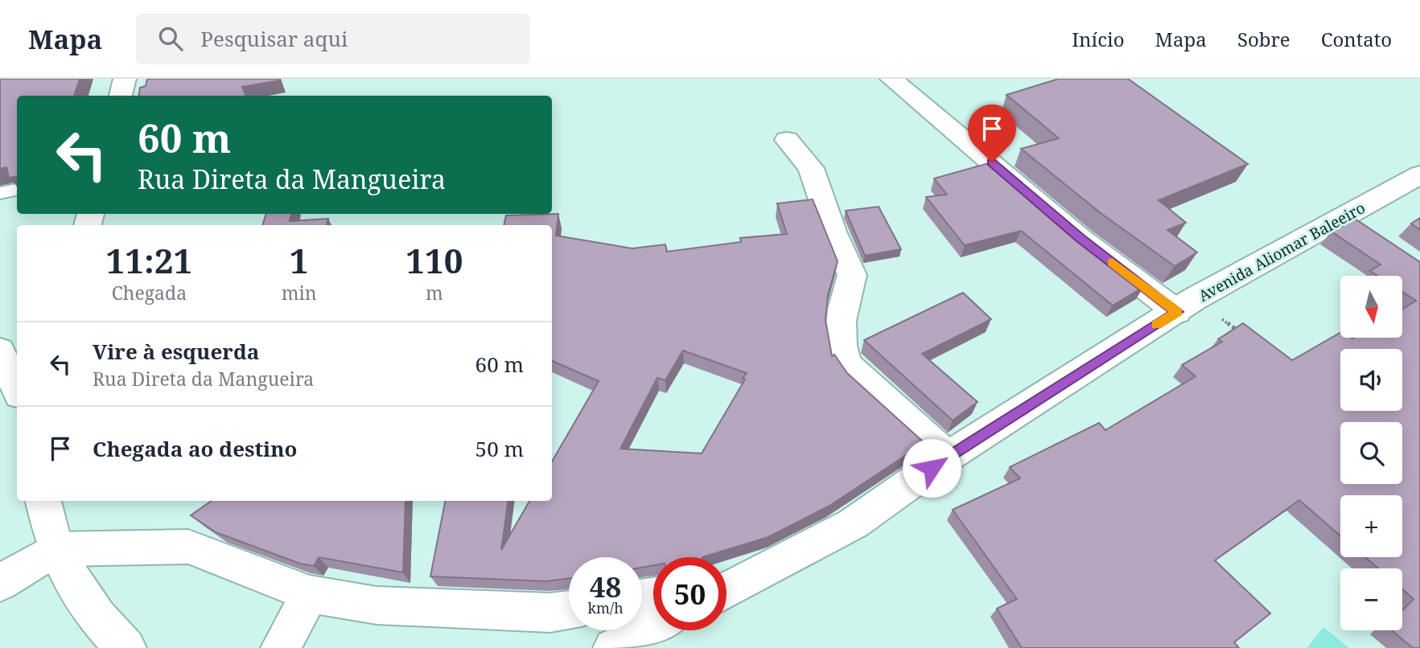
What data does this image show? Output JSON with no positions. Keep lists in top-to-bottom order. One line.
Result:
{"streets":{"street":["Avenida Aliomar Baleeiro"]},"north":"bottom","page":{"header":"Mapa","search":"Pesquisar aqui","nav":["Início","Mapa","Sobre","Contato"],"turn":["60 m","Rua Direta da Mangueira"],"eta":["11:21","Chegada","1","min","110","m"],"map_buttons":["+","−"],"list":[{"name":"Vire à esquerda","note":"Rua Direta da Mangueira","value":"60 m"},{"name":"Chegada ao destino","value":"50 m"}],"speed":"48 km/h","limit":"50"}}
